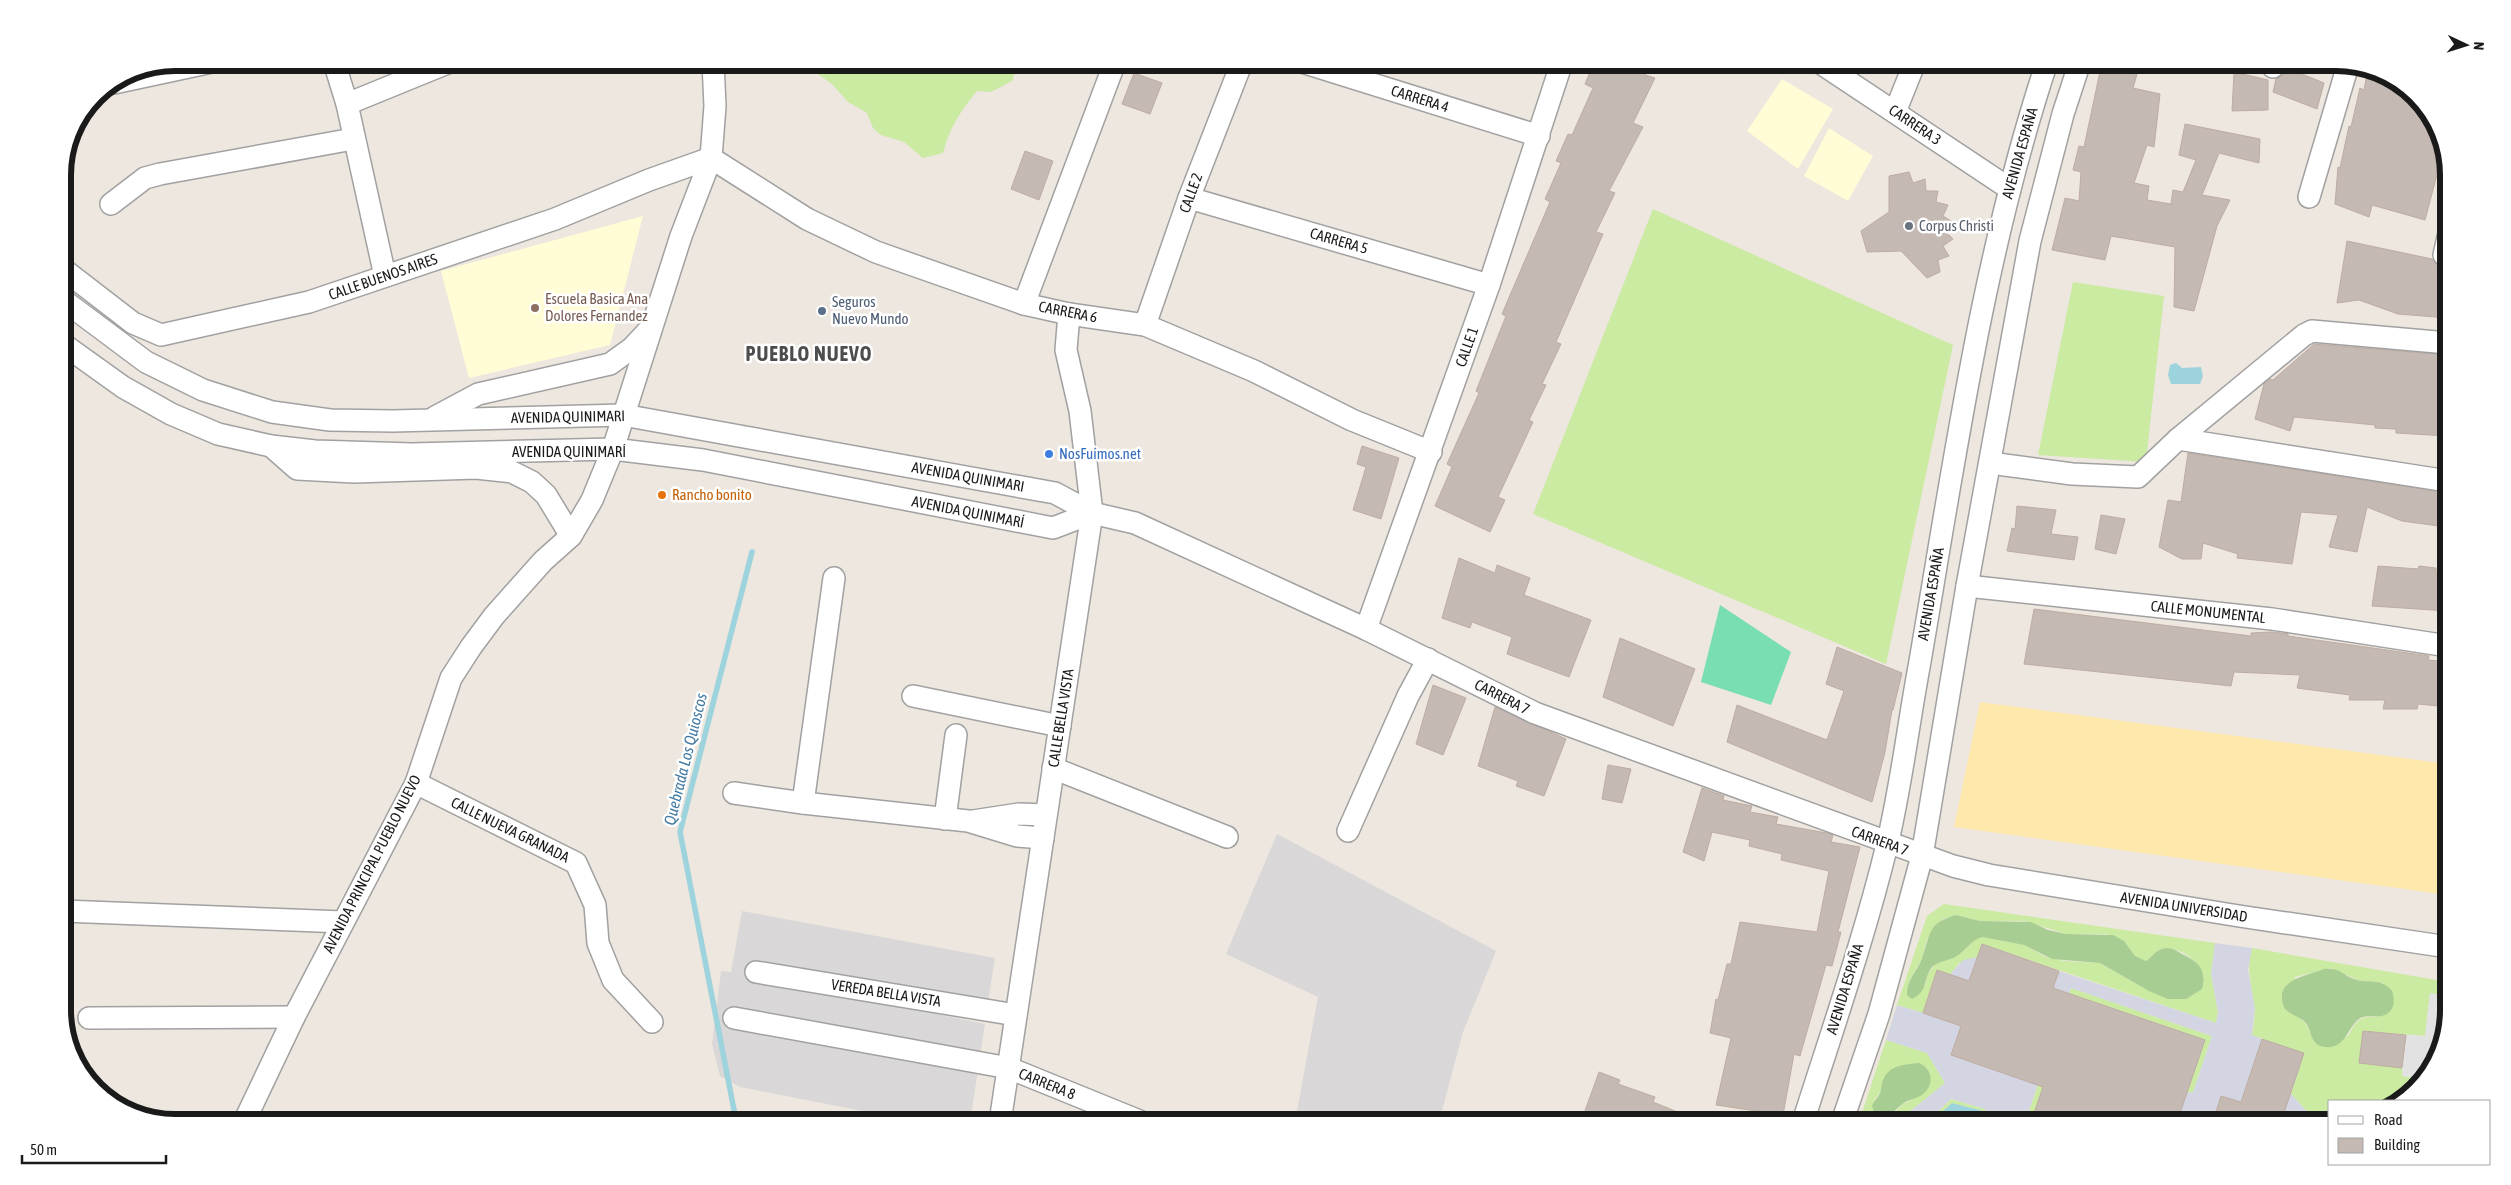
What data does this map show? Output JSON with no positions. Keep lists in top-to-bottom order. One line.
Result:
{"streets":{"street":["CARRERA 4","CARRERA 3","AVENIDA ESPAÑA","CALLE 2","CARRERA 5","CALLE BUENOS AIRES","CARRERA 6","CALLE 1","AVENIDA QUINIMARI","AVENIDA QUINIMARÍ","CALLE MONUMENTAL","CARRERA 7","CALLE BELLA VISTA","CALLE NUEVA GRANADA","AVENIDA PRINCIPAL PUEBLO NUEVO","AVENIDA UNIVERSIDAD","VEREDA BELLA VISTA","CARRERA 8"]},"crossings":[["CARRERA 4","CALLE 1"],["CARRERA 3","AVENIDA ESPAÑA"],["AVENIDA ESPAÑA","CALLE MONUMENTAL"],["AVENIDA ESPAÑA","CARRERA 7"],["AVENIDA ESPAÑA","AVENIDA UNIVERSIDAD"],["CALLE 2","CARRERA 5"],["CALLE 2","CARRERA 6"],["CARRERA 5","CALLE 1"],["CALLE BUENOS AIRES","CARRERA 6"],["CALLE BUENOS AIRES","AVENIDA PRINCIPAL PUEBLO NUEVO"],["CARRERA 6","CALLE 1"],["CARRERA 6","CALLE BELLA VISTA"],["CARRERA 6","AVENIDA PRINCIPAL PUEBLO NUEVO"],["CALLE 1","CARRERA 7"],["AVENIDA QUINIMARI","AVENIDA QUINIMARÍ"],["AVENIDA QUINIMARI","CARRERA 7"],["AVENIDA QUINIMARI","CALLE BELLA VISTA"],["AVENIDA QUINIMARI","AVENIDA PRINCIPAL PUEBLO NUEVO"],["AVENIDA QUINIMARÍ","CARRERA 7"],["AVENIDA QUINIMARÍ","CALLE BELLA VISTA"],["AVENIDA QUINIMARÍ","AVENIDA PRINCIPAL PUEBLO NUEVO"],["CARRERA 7","CALLE BELLA VISTA"],["CARRERA 7","AVENIDA UNIVERSIDAD"],["CALLE BELLA VISTA","VEREDA BELLA VISTA"],["CALLE BELLA VISTA","CARRERA 8"],["CALLE NUEVA GRANADA","AVENIDA PRINCIPAL PUEBLO NUEVO"]],"districts":["PUEBLO NUEVO"],"water":["Quebrada Los Quioscos"],"places":["Corpus Christi","Escuela Basica Ana Dolores Fernandez","Seguros Nuevo Mundo","NosFuimos.net","Rancho bonito"],"legend":["Road","Building"],"scale_bar":"50 m","north":"right"}
